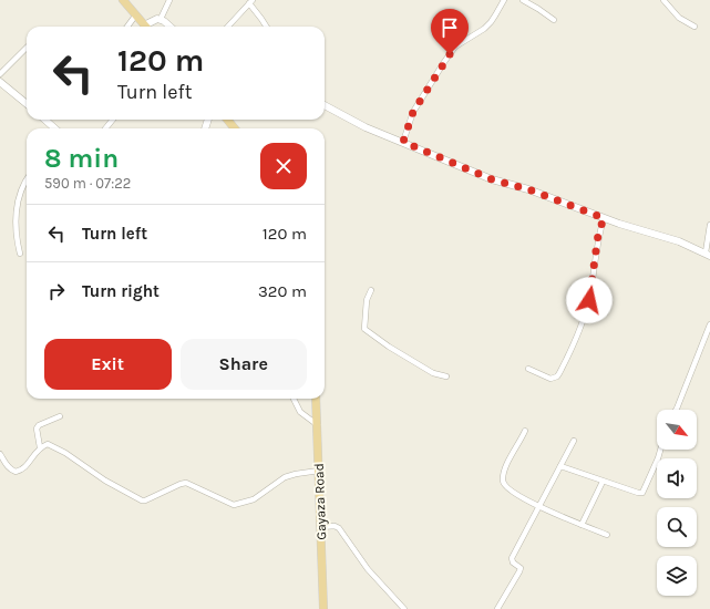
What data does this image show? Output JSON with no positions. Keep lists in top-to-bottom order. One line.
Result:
{"streets":{"main road":["Gayaza Road"]},"north":"bottom right","page":{"turn":["120 m","Turn left"],"heading":["8 min","590 m · 07:22"],"list":[{"name":"Turn left","value":"120 m"},{"name":"Turn right","value":"320 m"}],"buttons":["Exit","Share"]}}
